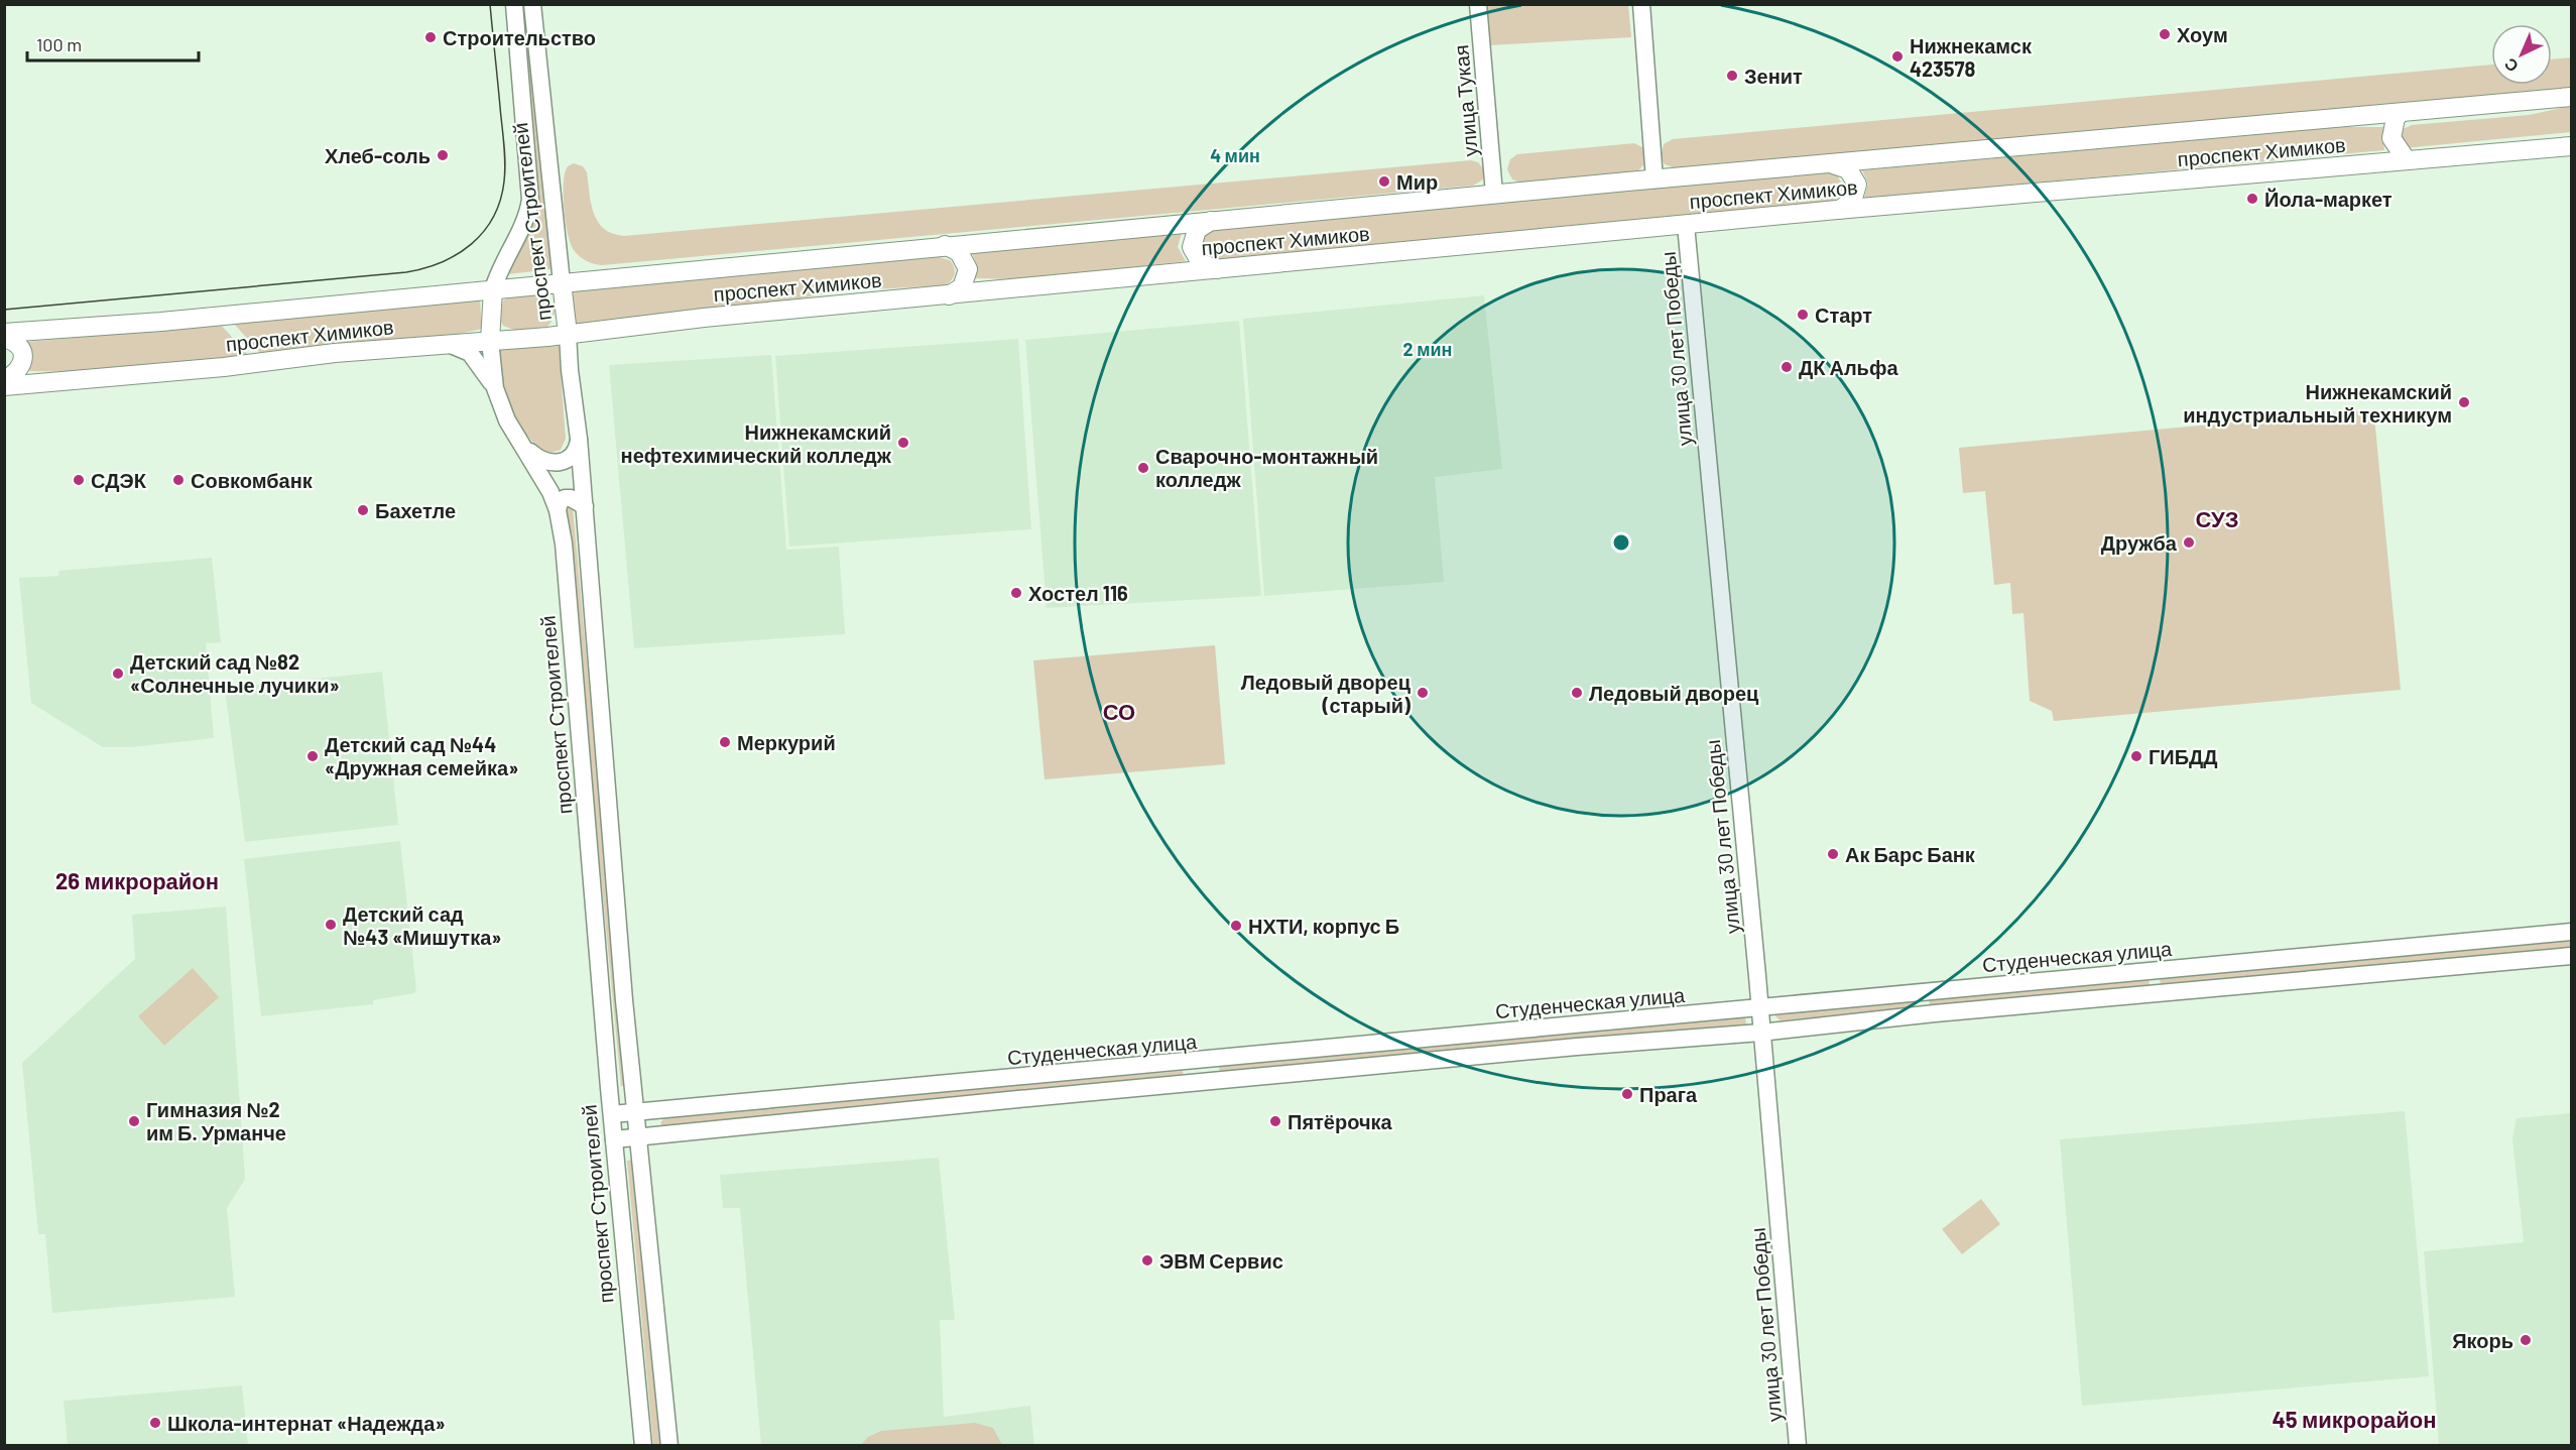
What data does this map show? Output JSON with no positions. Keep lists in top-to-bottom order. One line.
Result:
{"streets":{"main road":["улица Тукая","проспект Химиков","проспект Строителей","улица 30 лет Победы","Студенческая улица"]},"crossings":[["улица Тукая","проспект Химиков"],["проспект Химиков","проспект Строителей"],["проспект Химиков","улица 30 лет Победы"],["проспект Строителей","Студенческая улица"],["улица 30 лет Победы","Студенческая улица"]],"districts":["СУЗ","СО","26 микрорайон","45 микрорайон"],"places":["Хоум","Строительство","Нижнекамск 423578","Зенит","Хлеб-соль","Мир","Йола-маркет","Старт","ДК Альфа","Нижнекамский индустриальный техникум","Нижнекамский нефтехимический колледж","Сварочно-монтажный колледж","СДЭК","Совкомбанк","Бахетле","Дружба","Хостел 116","Детский сад №82 «Солнечные лучики»","Ледовый дворец (старый)","Ледовый дворец","Меркурий","Детский сад №44 «Дружная семейка»","ГИБДД","Ак Барс Банк","Детский сад №43 «Мишутка»","НХТИ, корпус Б","Прага","Гимназия №2 им Б. Урманче","Пятёрочка","ЭВМ Сервис","Якорь","Школа-интернат «Надежда»"],"scale_bar":"100 m","north":"bottom left","rings":["4 мин","2 мин"]}
